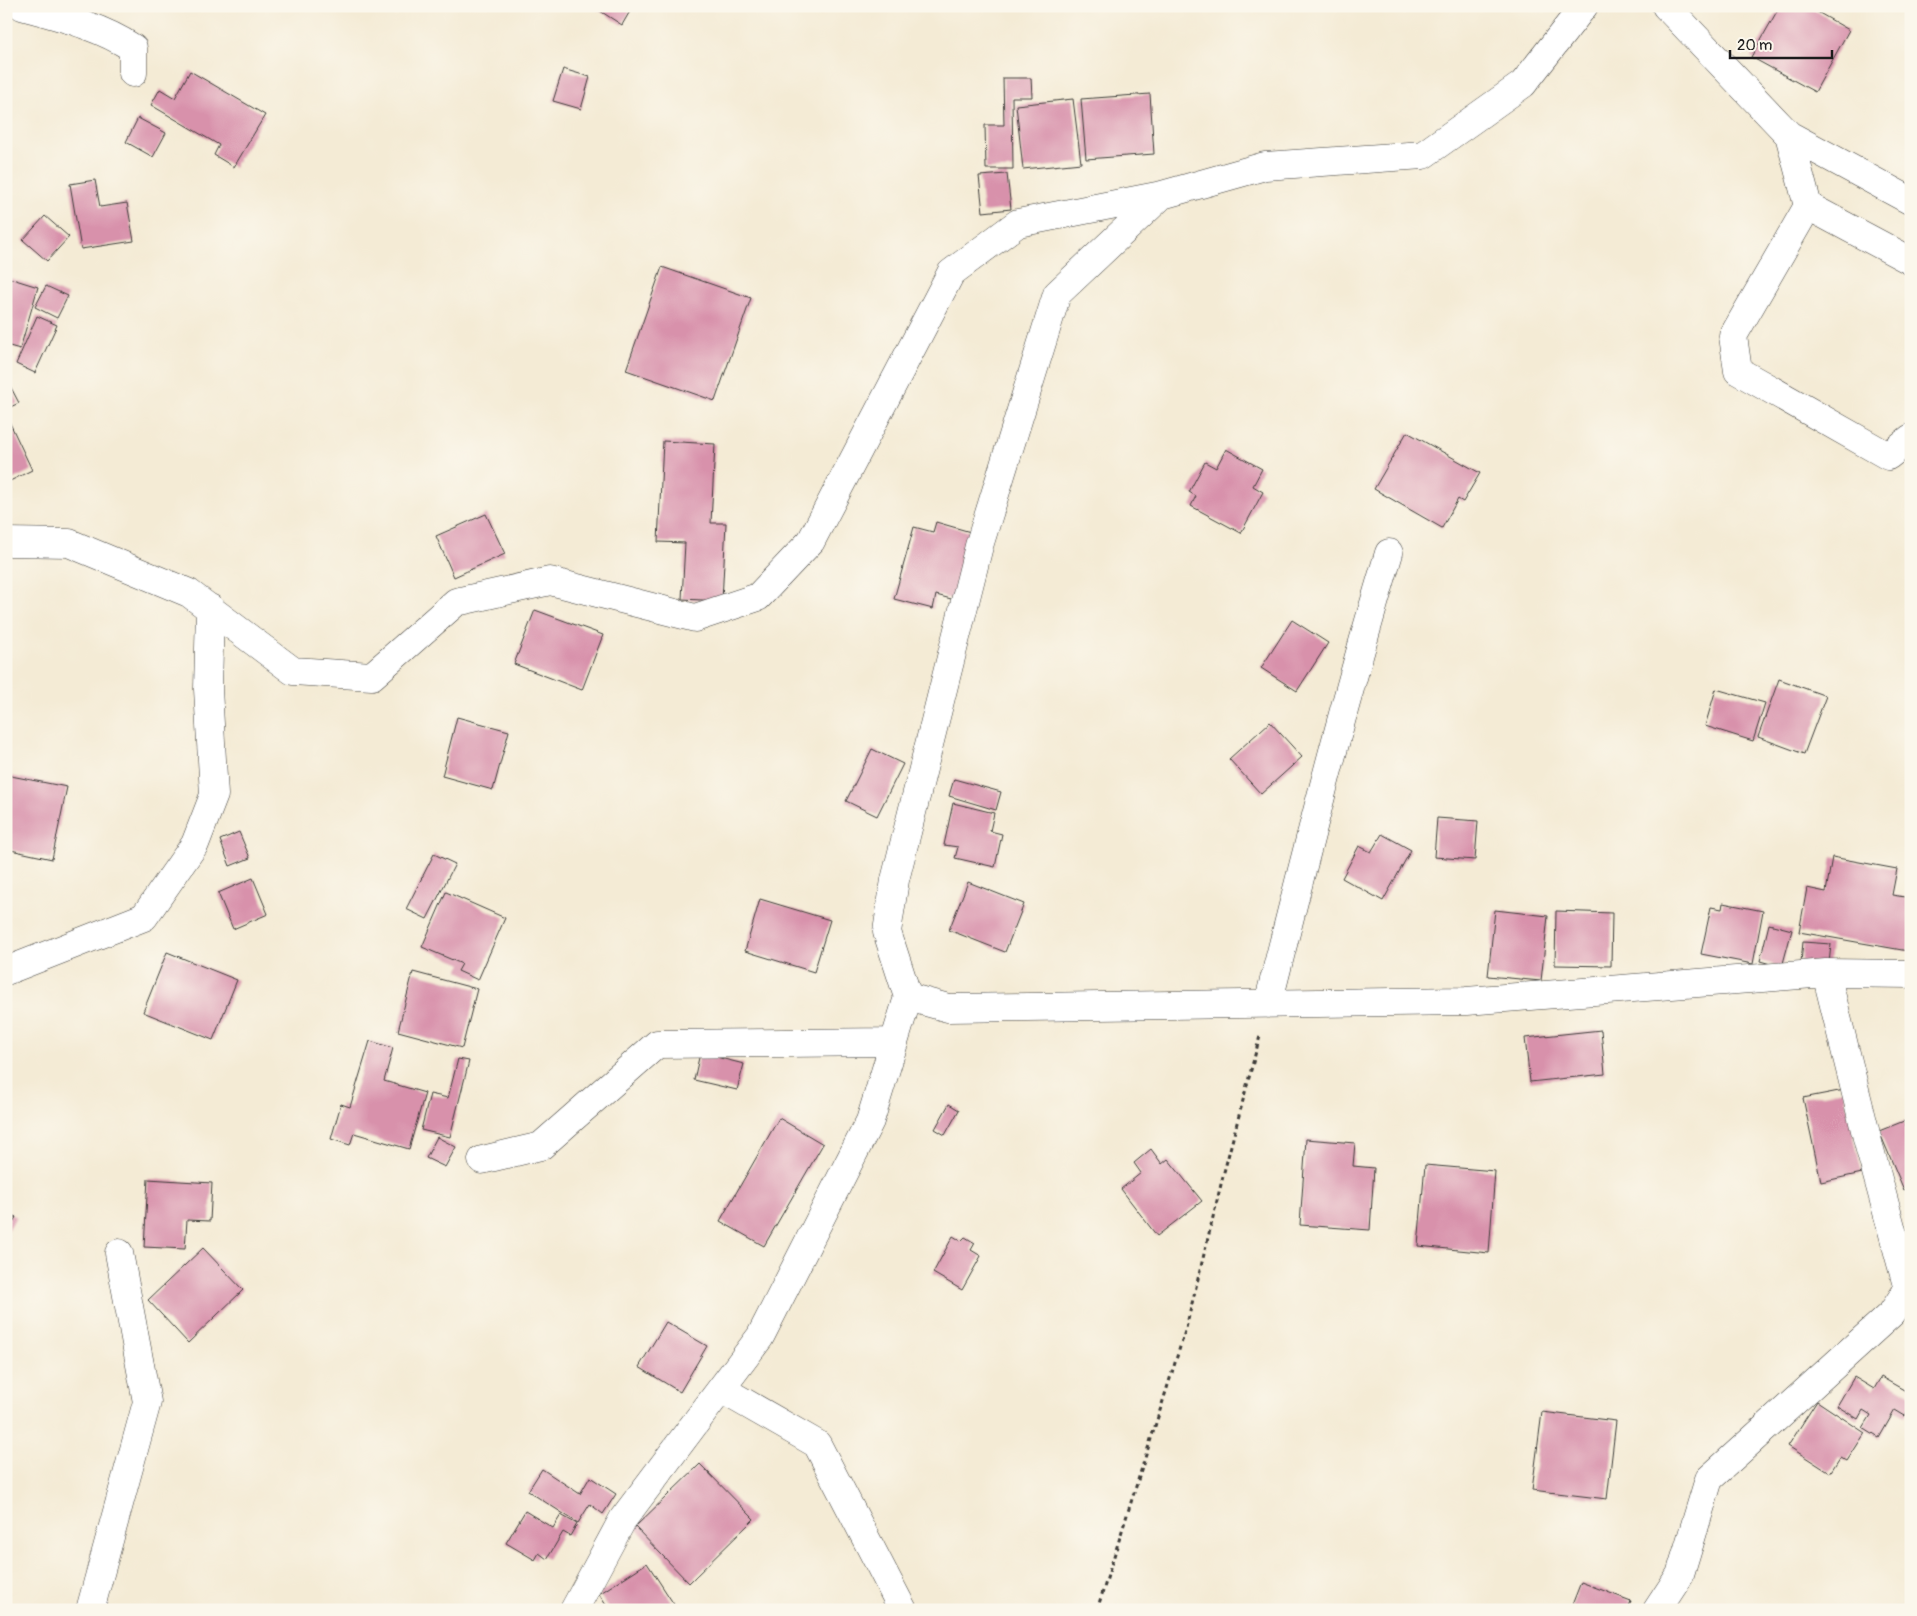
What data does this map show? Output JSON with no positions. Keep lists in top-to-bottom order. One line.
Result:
{"scale_bar":"20 m"}
